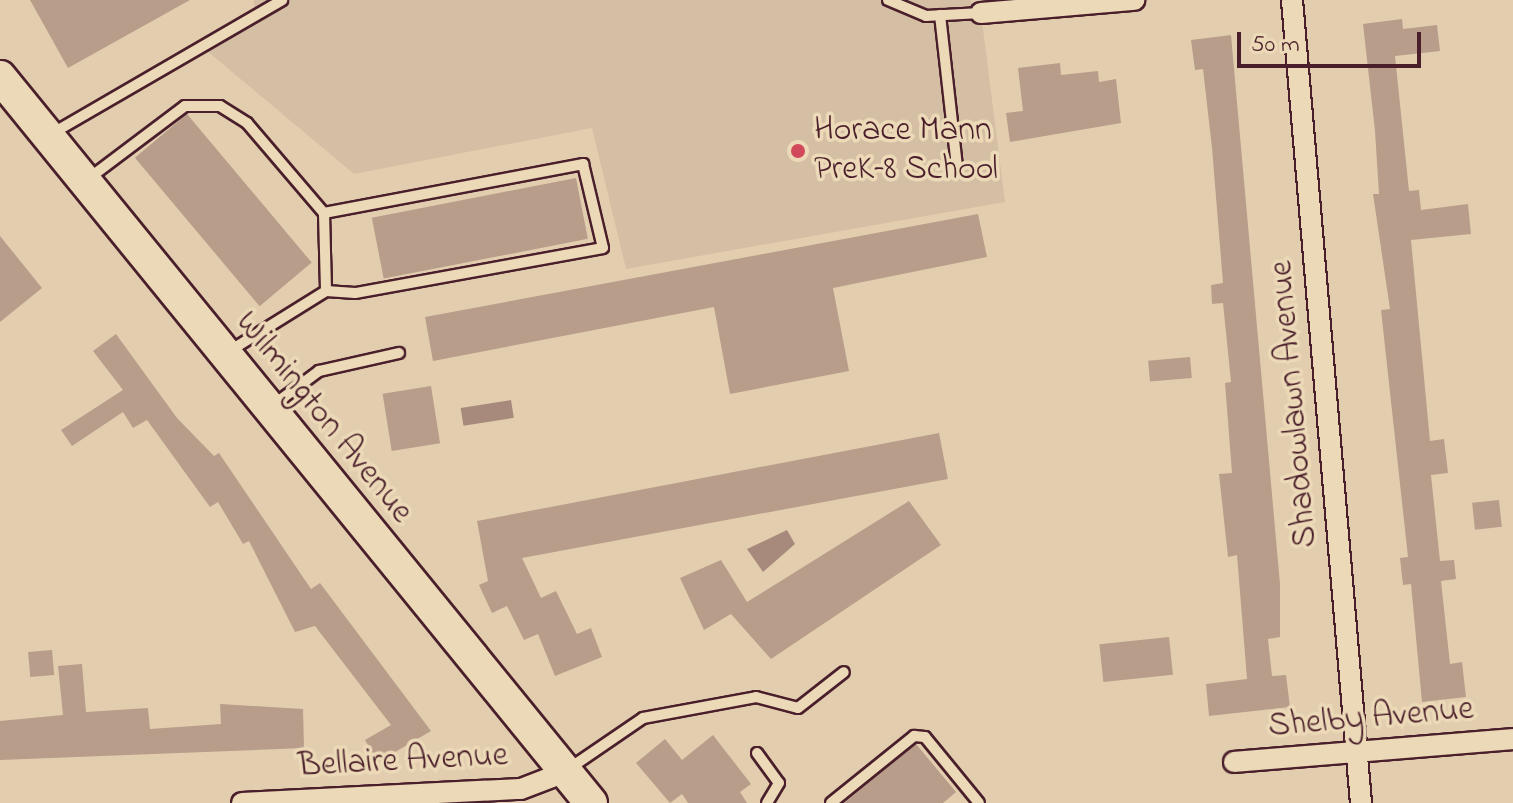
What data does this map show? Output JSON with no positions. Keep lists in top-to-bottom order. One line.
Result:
{"streets":{"main road":["Wilmington Avenue"],"street":["Shadowlawn Avenue","Shelby Avenue","Bellaire Avenue"]},"crossings":[["Shadowlawn Avenue","Shelby Avenue"],["Wilmington Avenue","Bellaire Avenue"]],"places":["Horace Mann PreK–8 School"],"scale_bar":"50 m"}
